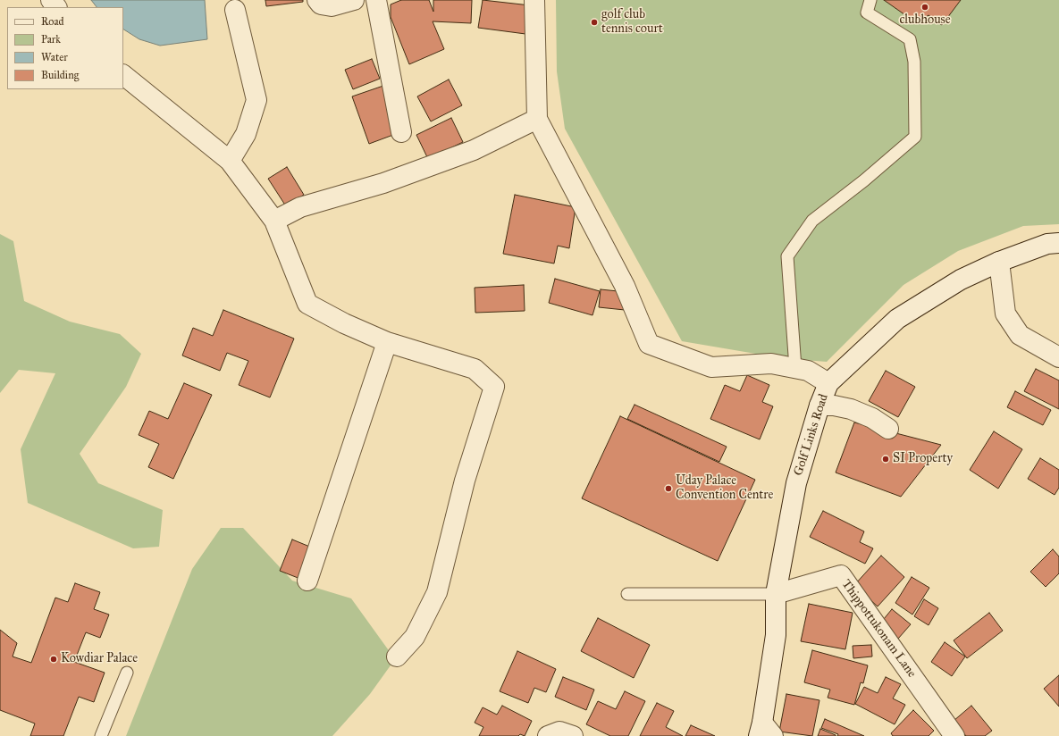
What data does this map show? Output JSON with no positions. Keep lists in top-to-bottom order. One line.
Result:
{"streets":{"street":["Golf Links Road","Thippottukonam Lane"]},"crossings":[["Golf Links Road","Thippottukonam Lane"]],"places":["clubhouse","golf club tennis court","SI Property","Uday Palace Convention Centre","Kowdiar Palace"],"legend":["Road","Park","Water","Building"]}
